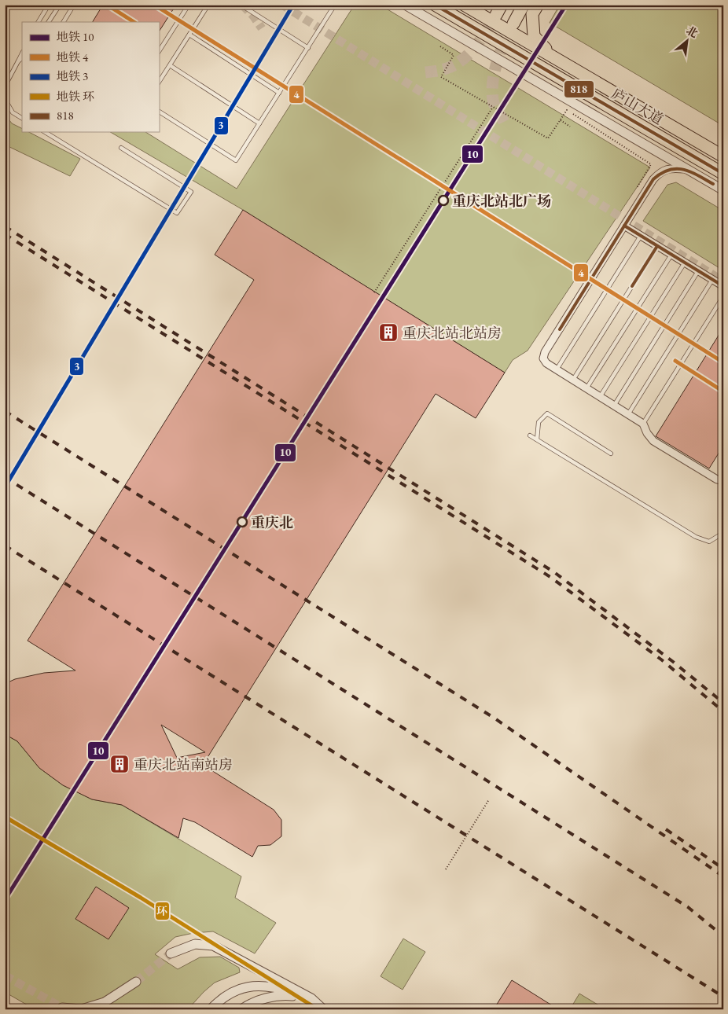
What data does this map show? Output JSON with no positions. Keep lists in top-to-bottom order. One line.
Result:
{"streets":{"main road":["庐山大道"]},"places":{"other":["重庆北站北广场","重庆北"],"building":["重庆北站北站房","重庆北站南站房"]},"lines":["metro line 10","metro line 4","metro line 3","transit line 818","metro line 环"],"legend":["地铁 10","地铁 4","地铁 3","地铁 环","818"],"north":"top right"}
